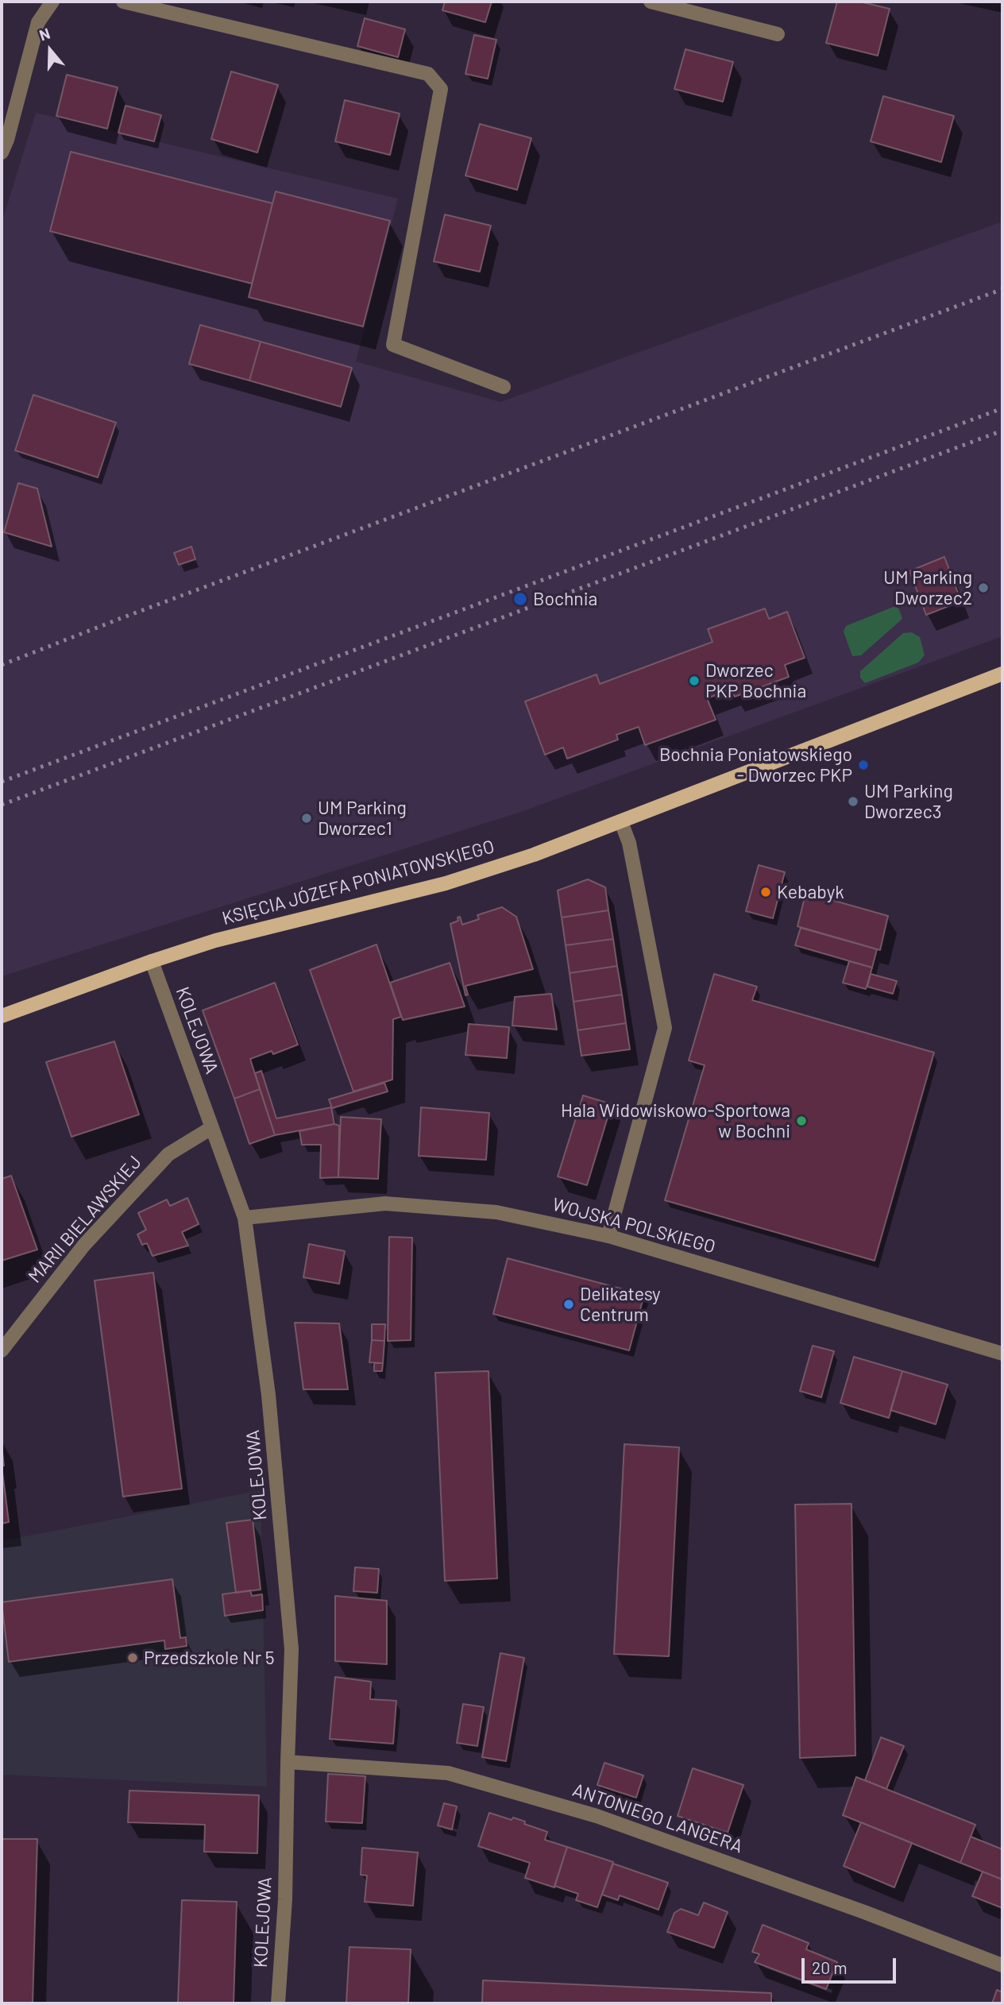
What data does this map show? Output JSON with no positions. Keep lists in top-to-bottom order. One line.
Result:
{"streets":{"main road":["KSIĘCIA JÓZEFA PONIATOWSKIEGO"],"street":["KOLEJOWA","MARII BIELAWSKIEJ","WOJSKA POLSKIEGO","ANTONIEGO LANGERA"]},"crossings":[["KSIĘCIA JÓZEFA PONIATOWSKIEGO","KOLEJOWA"],["KOLEJOWA","MARII BIELAWSKIEJ"],["KOLEJOWA","WOJSKA POLSKIEGO"],["KOLEJOWA","ANTONIEGO LANGERA"]],"places":["UM Parking Dworzec2","Bochnia","Dworzec PKP Bochnia","Bochnia Poniatowskiego - Dworzec PKP","UM Parking Dworzec3","UM Parking Dworzec1","Kebabyk","Hala Widowiskowo-Sportowa w Bochni","Delikatesy Centrum","Przedszkole Nr 5"],"scale_bar":"20 m","north":"top"}
